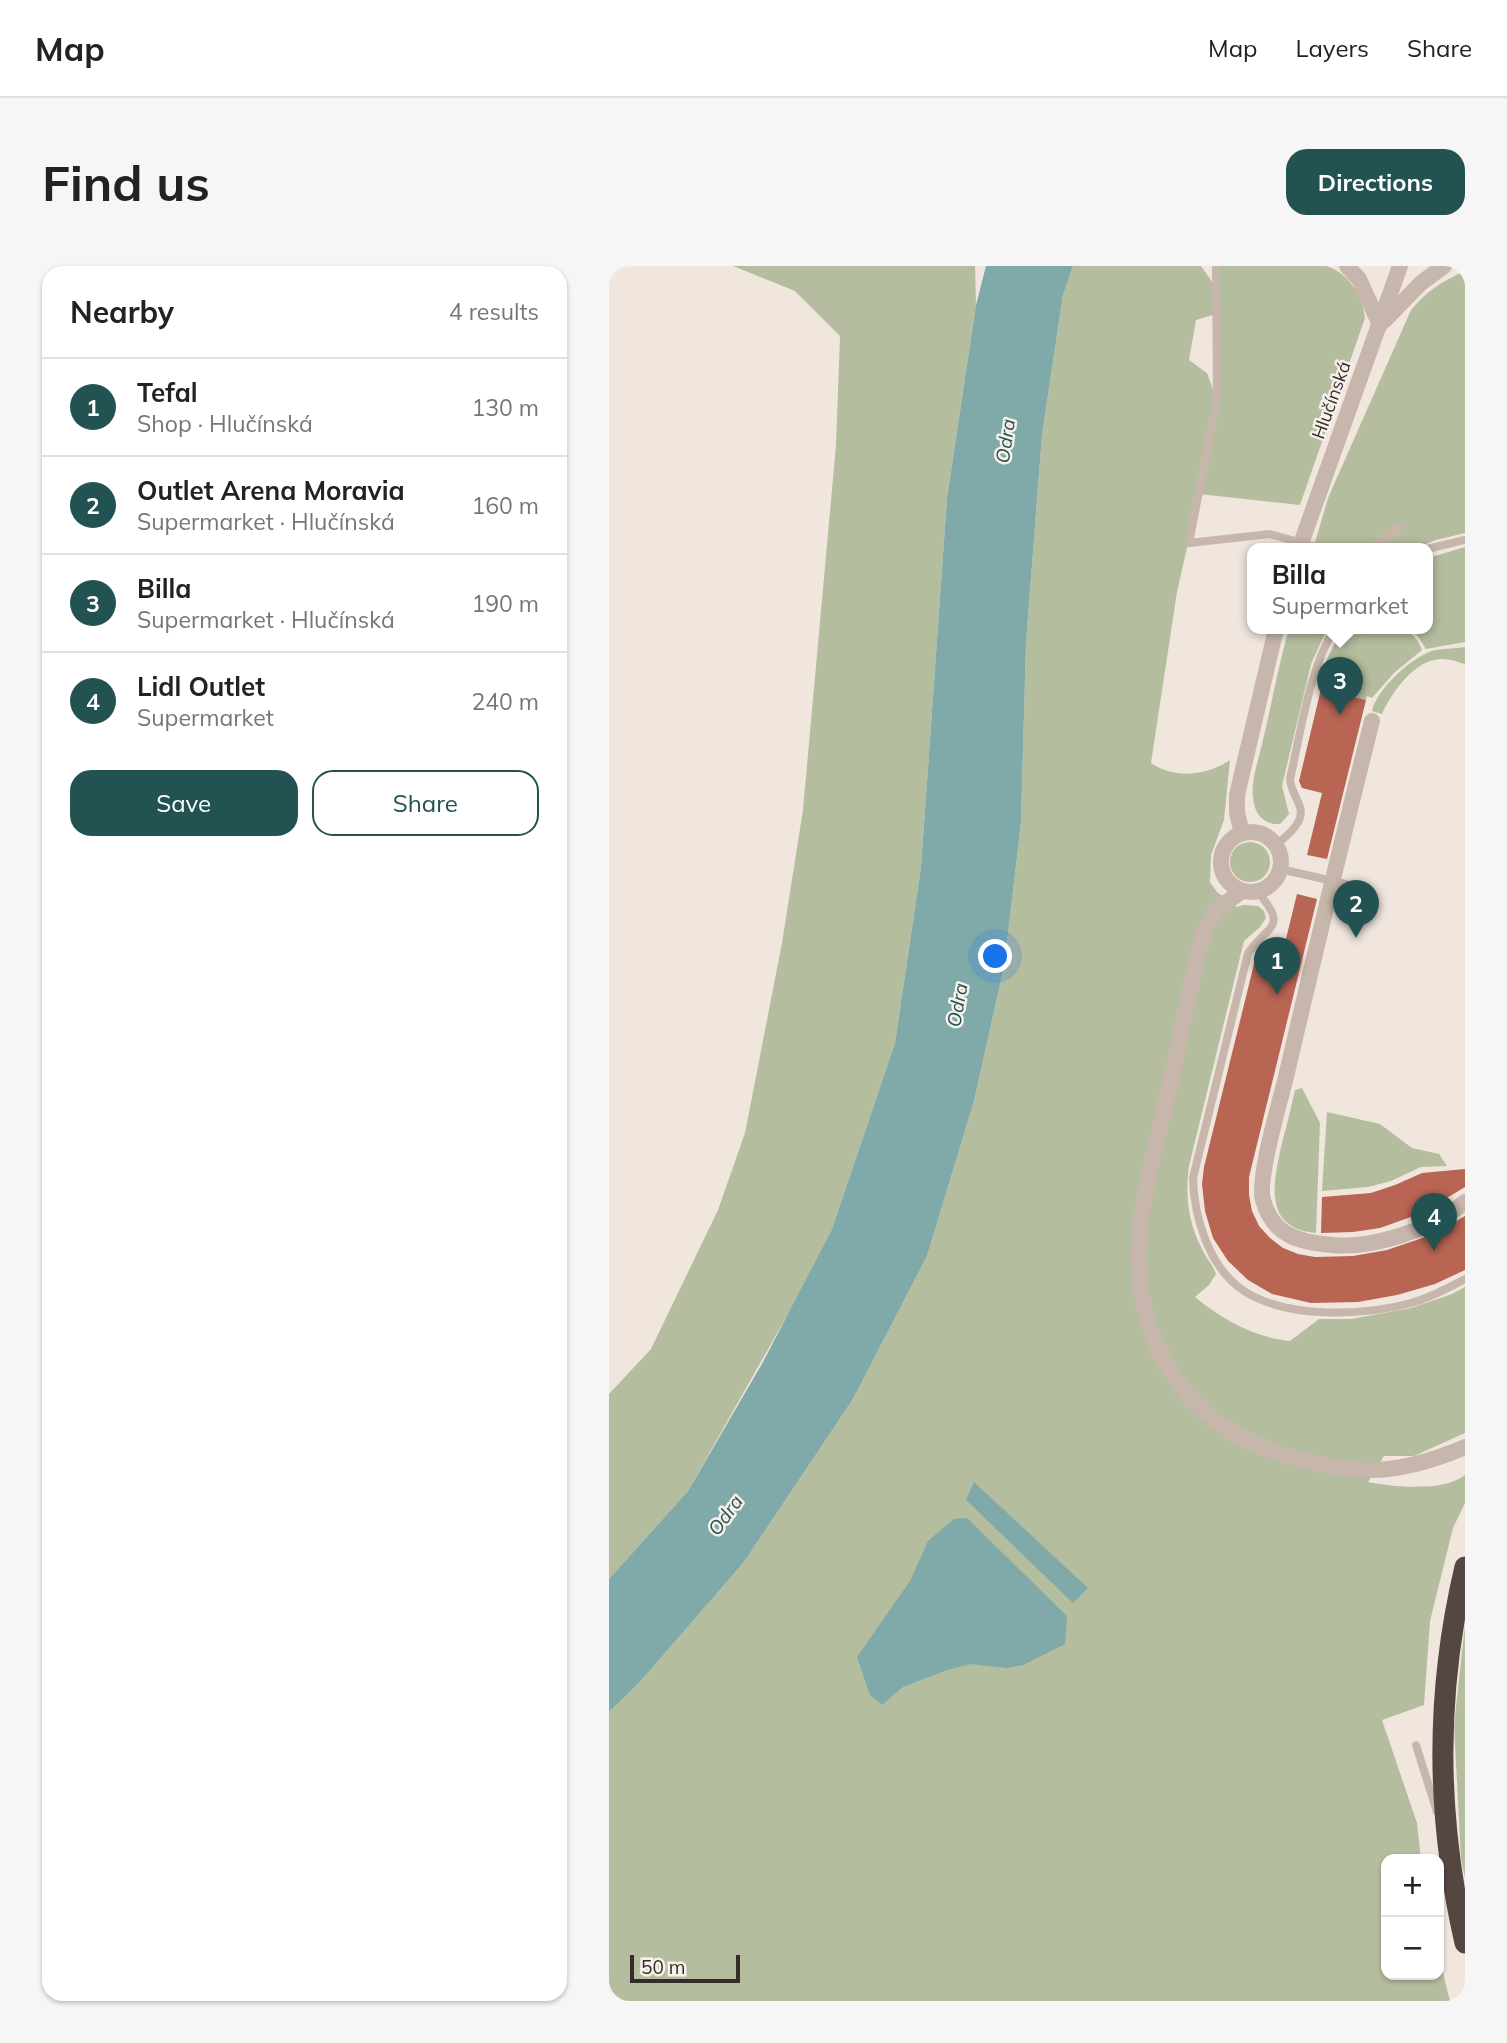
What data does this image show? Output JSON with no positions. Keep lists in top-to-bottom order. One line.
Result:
{"streets":{"street":["Hlučínská"]},"water":["Odra"],"scale_bar":"50 m","page":{"header":"Map","nav":["Map","Layers","Share"],"buttons":["Directions",["Save","Share"]],"title":"Find us","heading":["Nearby","4 results"],"list":[{"mark":"1","name":"Tefal","note":"Shop · Hlučínská","value":"130 m"},{"mark":"2","name":"Outlet Arena Moravia","note":"Supermarket · Hlučínská","value":"160 m"},{"mark":"3","name":"Billa","note":"Supermarket · Hlučínská","value":"190 m"},{"mark":"4","name":"Lidl Outlet","note":"Supermarket","value":"240 m"}],"popup":["Billa","Supermarket"],"pins":["3","2","1","4"],"map_buttons":["+","−"],"scale":"50 m"}}
